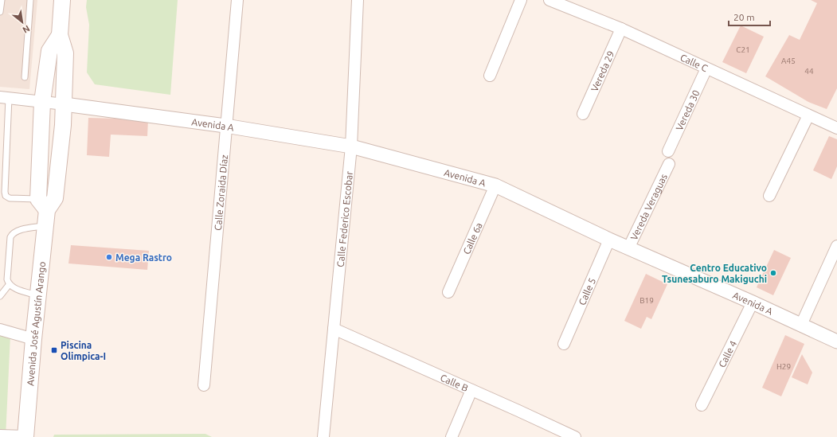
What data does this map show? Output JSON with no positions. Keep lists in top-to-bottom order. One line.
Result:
{"streets":{"main road":["Avenida José Agustín Arango"],"street":["Calle C","Vereda 29","Vereda 30","Avenida A","Calle Zoraida Díaz","Vereda Veraguas","Calle Federico Escobar","Calle 6a","Calle 5","Calle 4","Calle B"]},"crossings":[["Calle C","Vereda 29"],["Calle C","Vereda 30"],["Avenida A","Calle Zoraida Díaz"],["Avenida A","Vereda Veraguas"],["Avenida A","Calle Federico Escobar"],["Avenida A","Calle 6a"],["Avenida A","Calle 5"],["Avenida A","Avenida José Agustín Arango"],["Avenida A","Calle 4"],["Calle Federico Escobar","Calle B"]],"places":{"other":["Mega Rastro","Centro Educativo Tsunesaburo Makiguchi"],"transit":["Piscina Olimpica-I"]},"house_numbers":["C21","A45","44","B19","H29"],"scale_bar":"20 m","north":"bottom right"}
